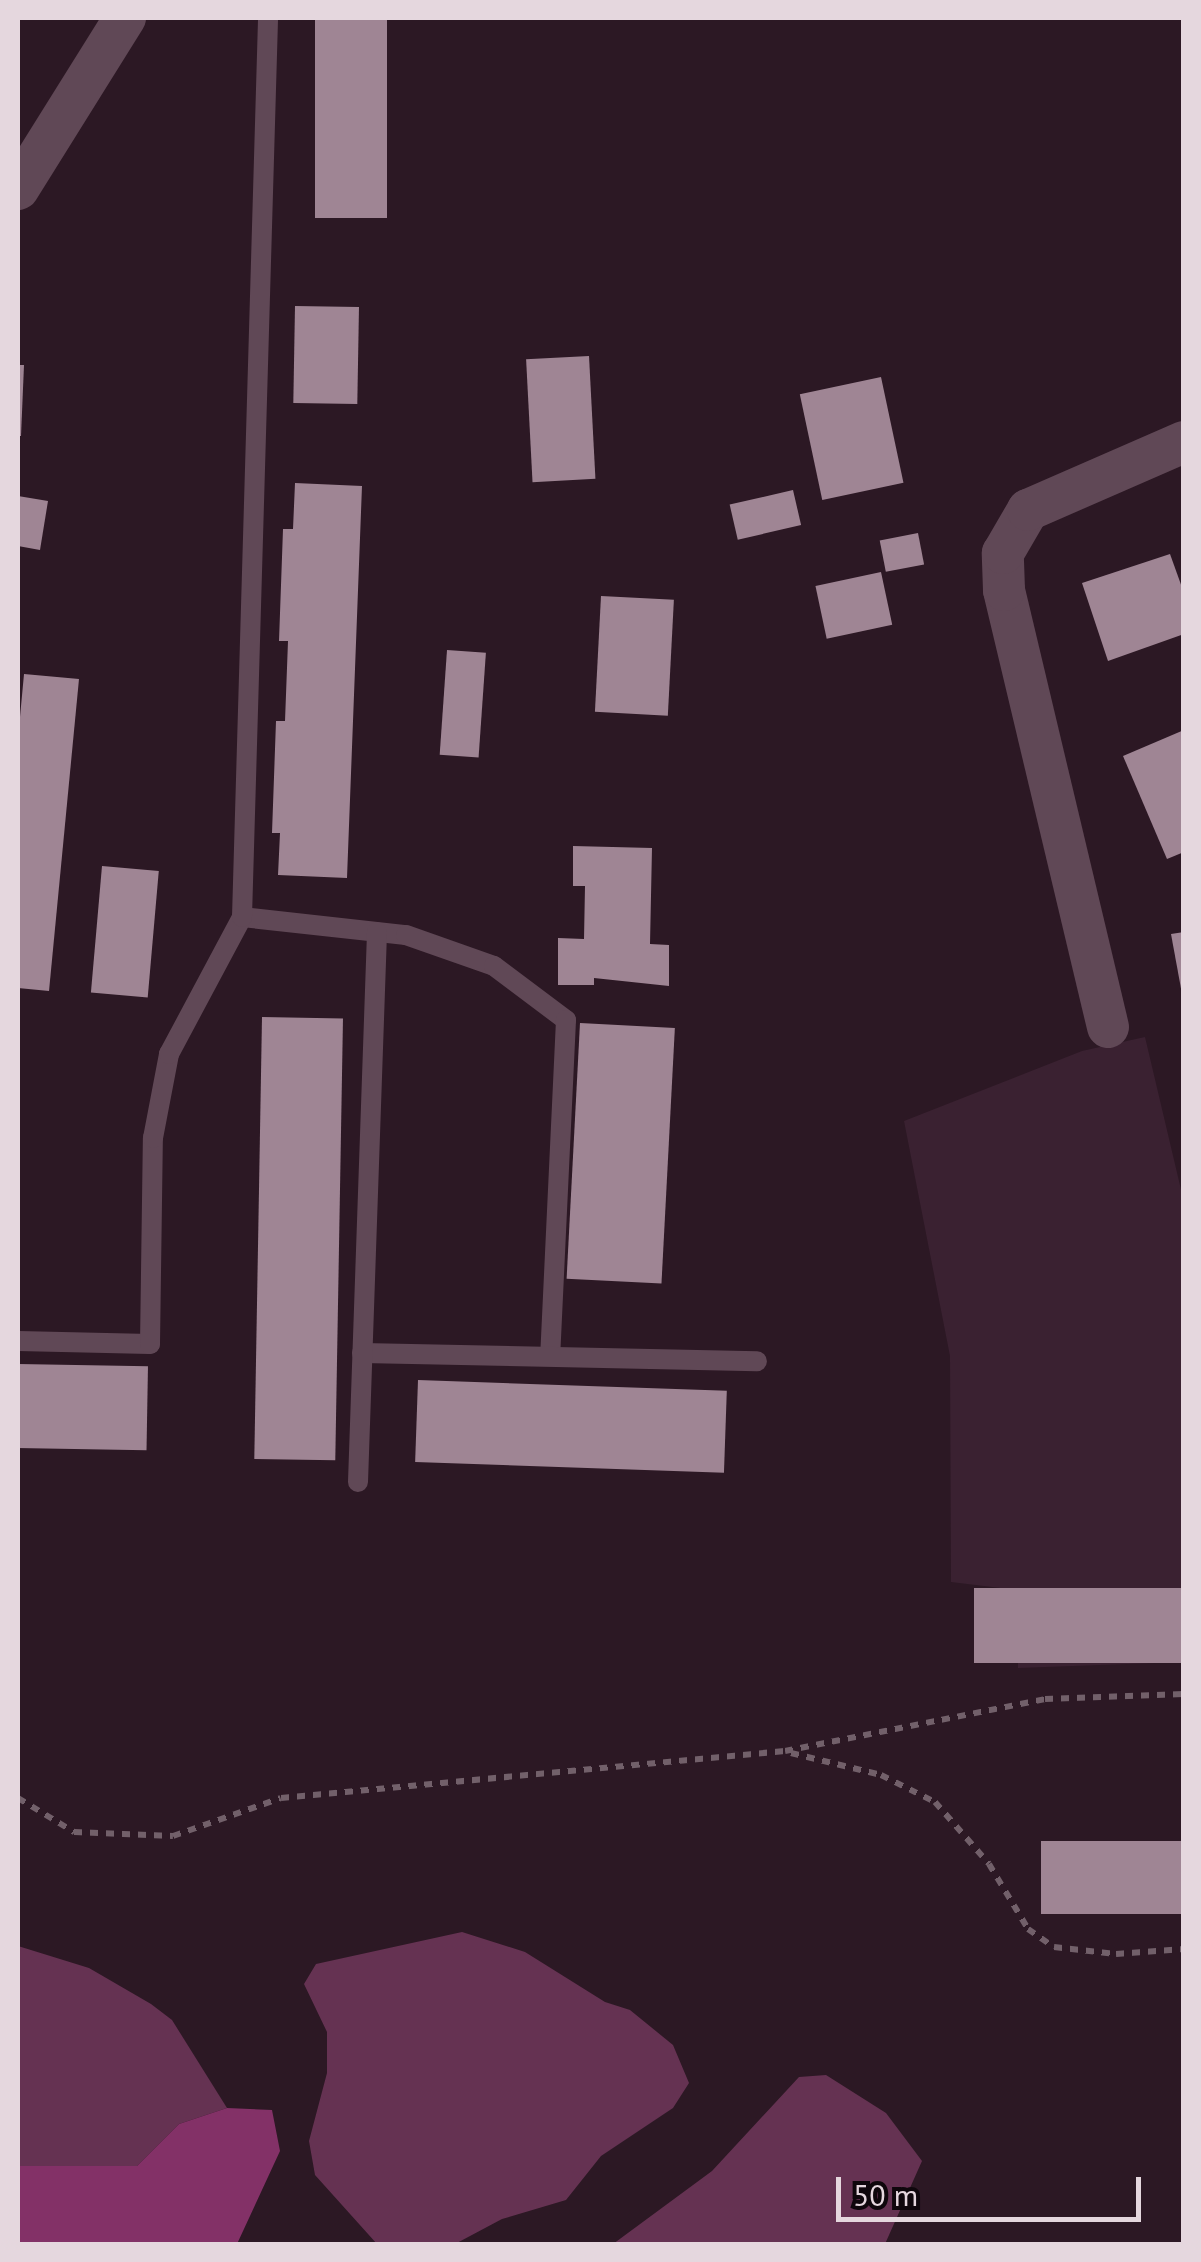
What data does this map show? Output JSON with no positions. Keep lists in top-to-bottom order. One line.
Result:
{"scale_bar":"50 m"}
